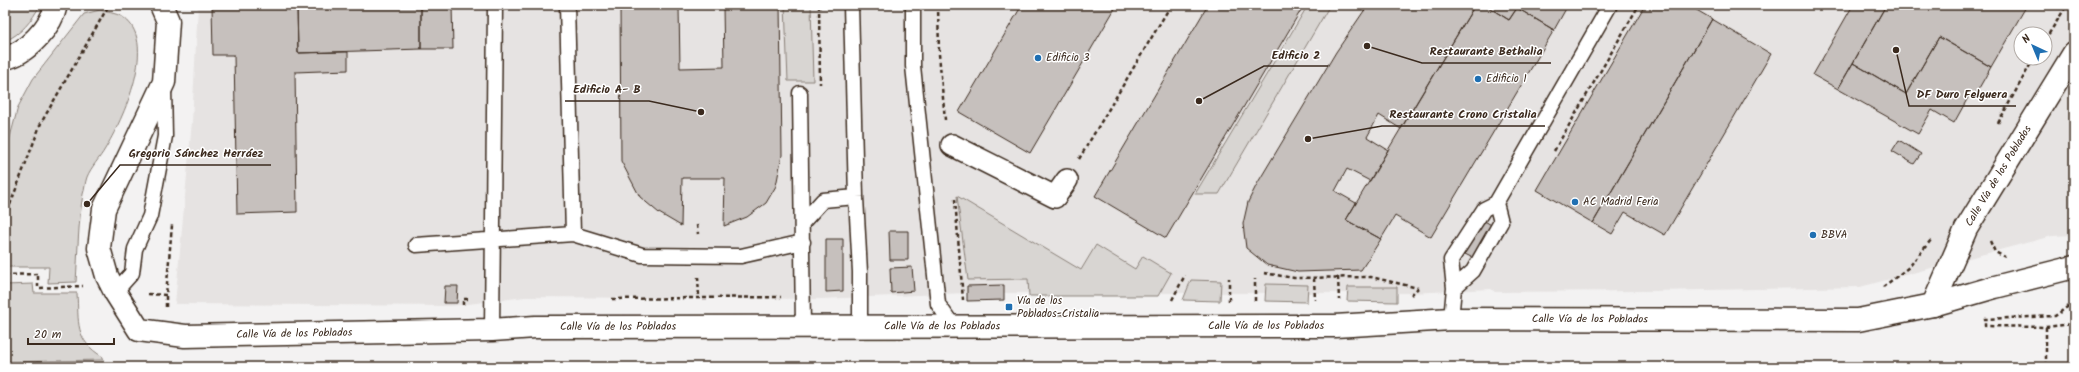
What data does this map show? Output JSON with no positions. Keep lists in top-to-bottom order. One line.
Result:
{"streets":{"street":["Calle Vía de los Poblados"]},"places":{"other":["Restaurante Bethalia","DF Duro Felguera","Edificio 3","Edificio 1","Edificio 2","Edificio A- B","Restaurante Crono Cristalia","AC Madrid Feria","Gregorio Sánchez Herráez","BBVA"],"transit":["Vía de los Poblados-Cristalia"]},"scale_bar":"20 m","north":"top left"}
